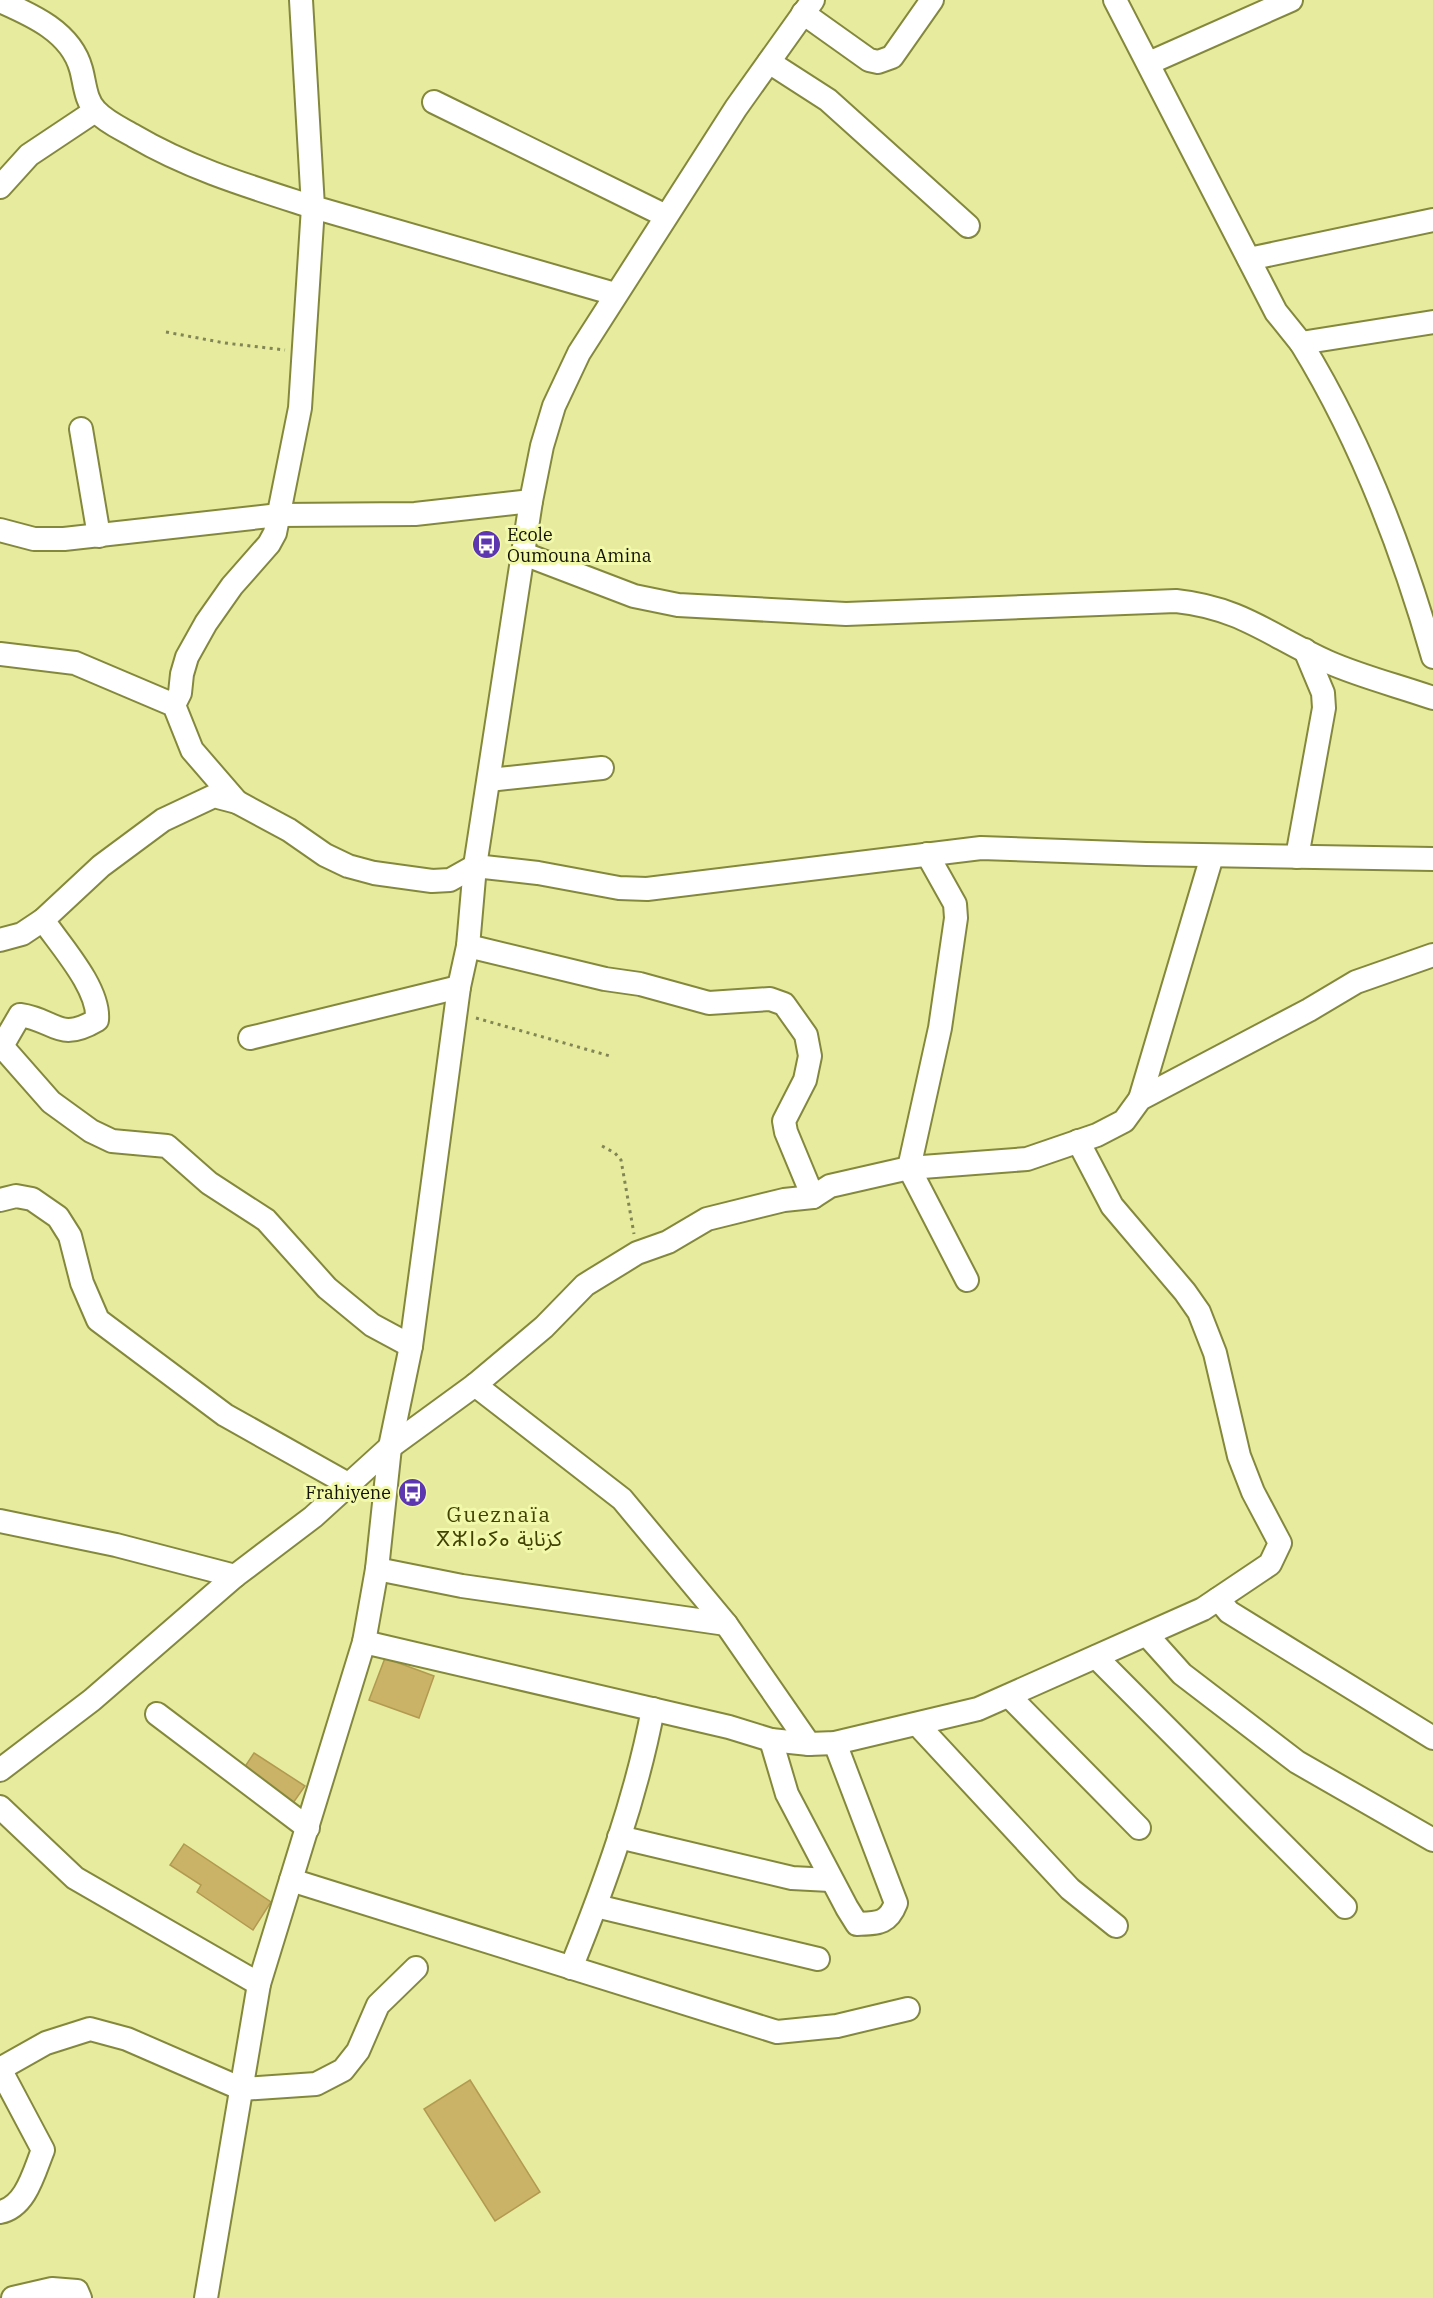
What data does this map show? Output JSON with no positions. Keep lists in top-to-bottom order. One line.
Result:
{"districts":["Gueznaïa ⴳⵣⵏⴰⵢⴰ كزناية"],"places":{"bus stop":["Ecole Oumouna Amina","Frahiyene"]}}
